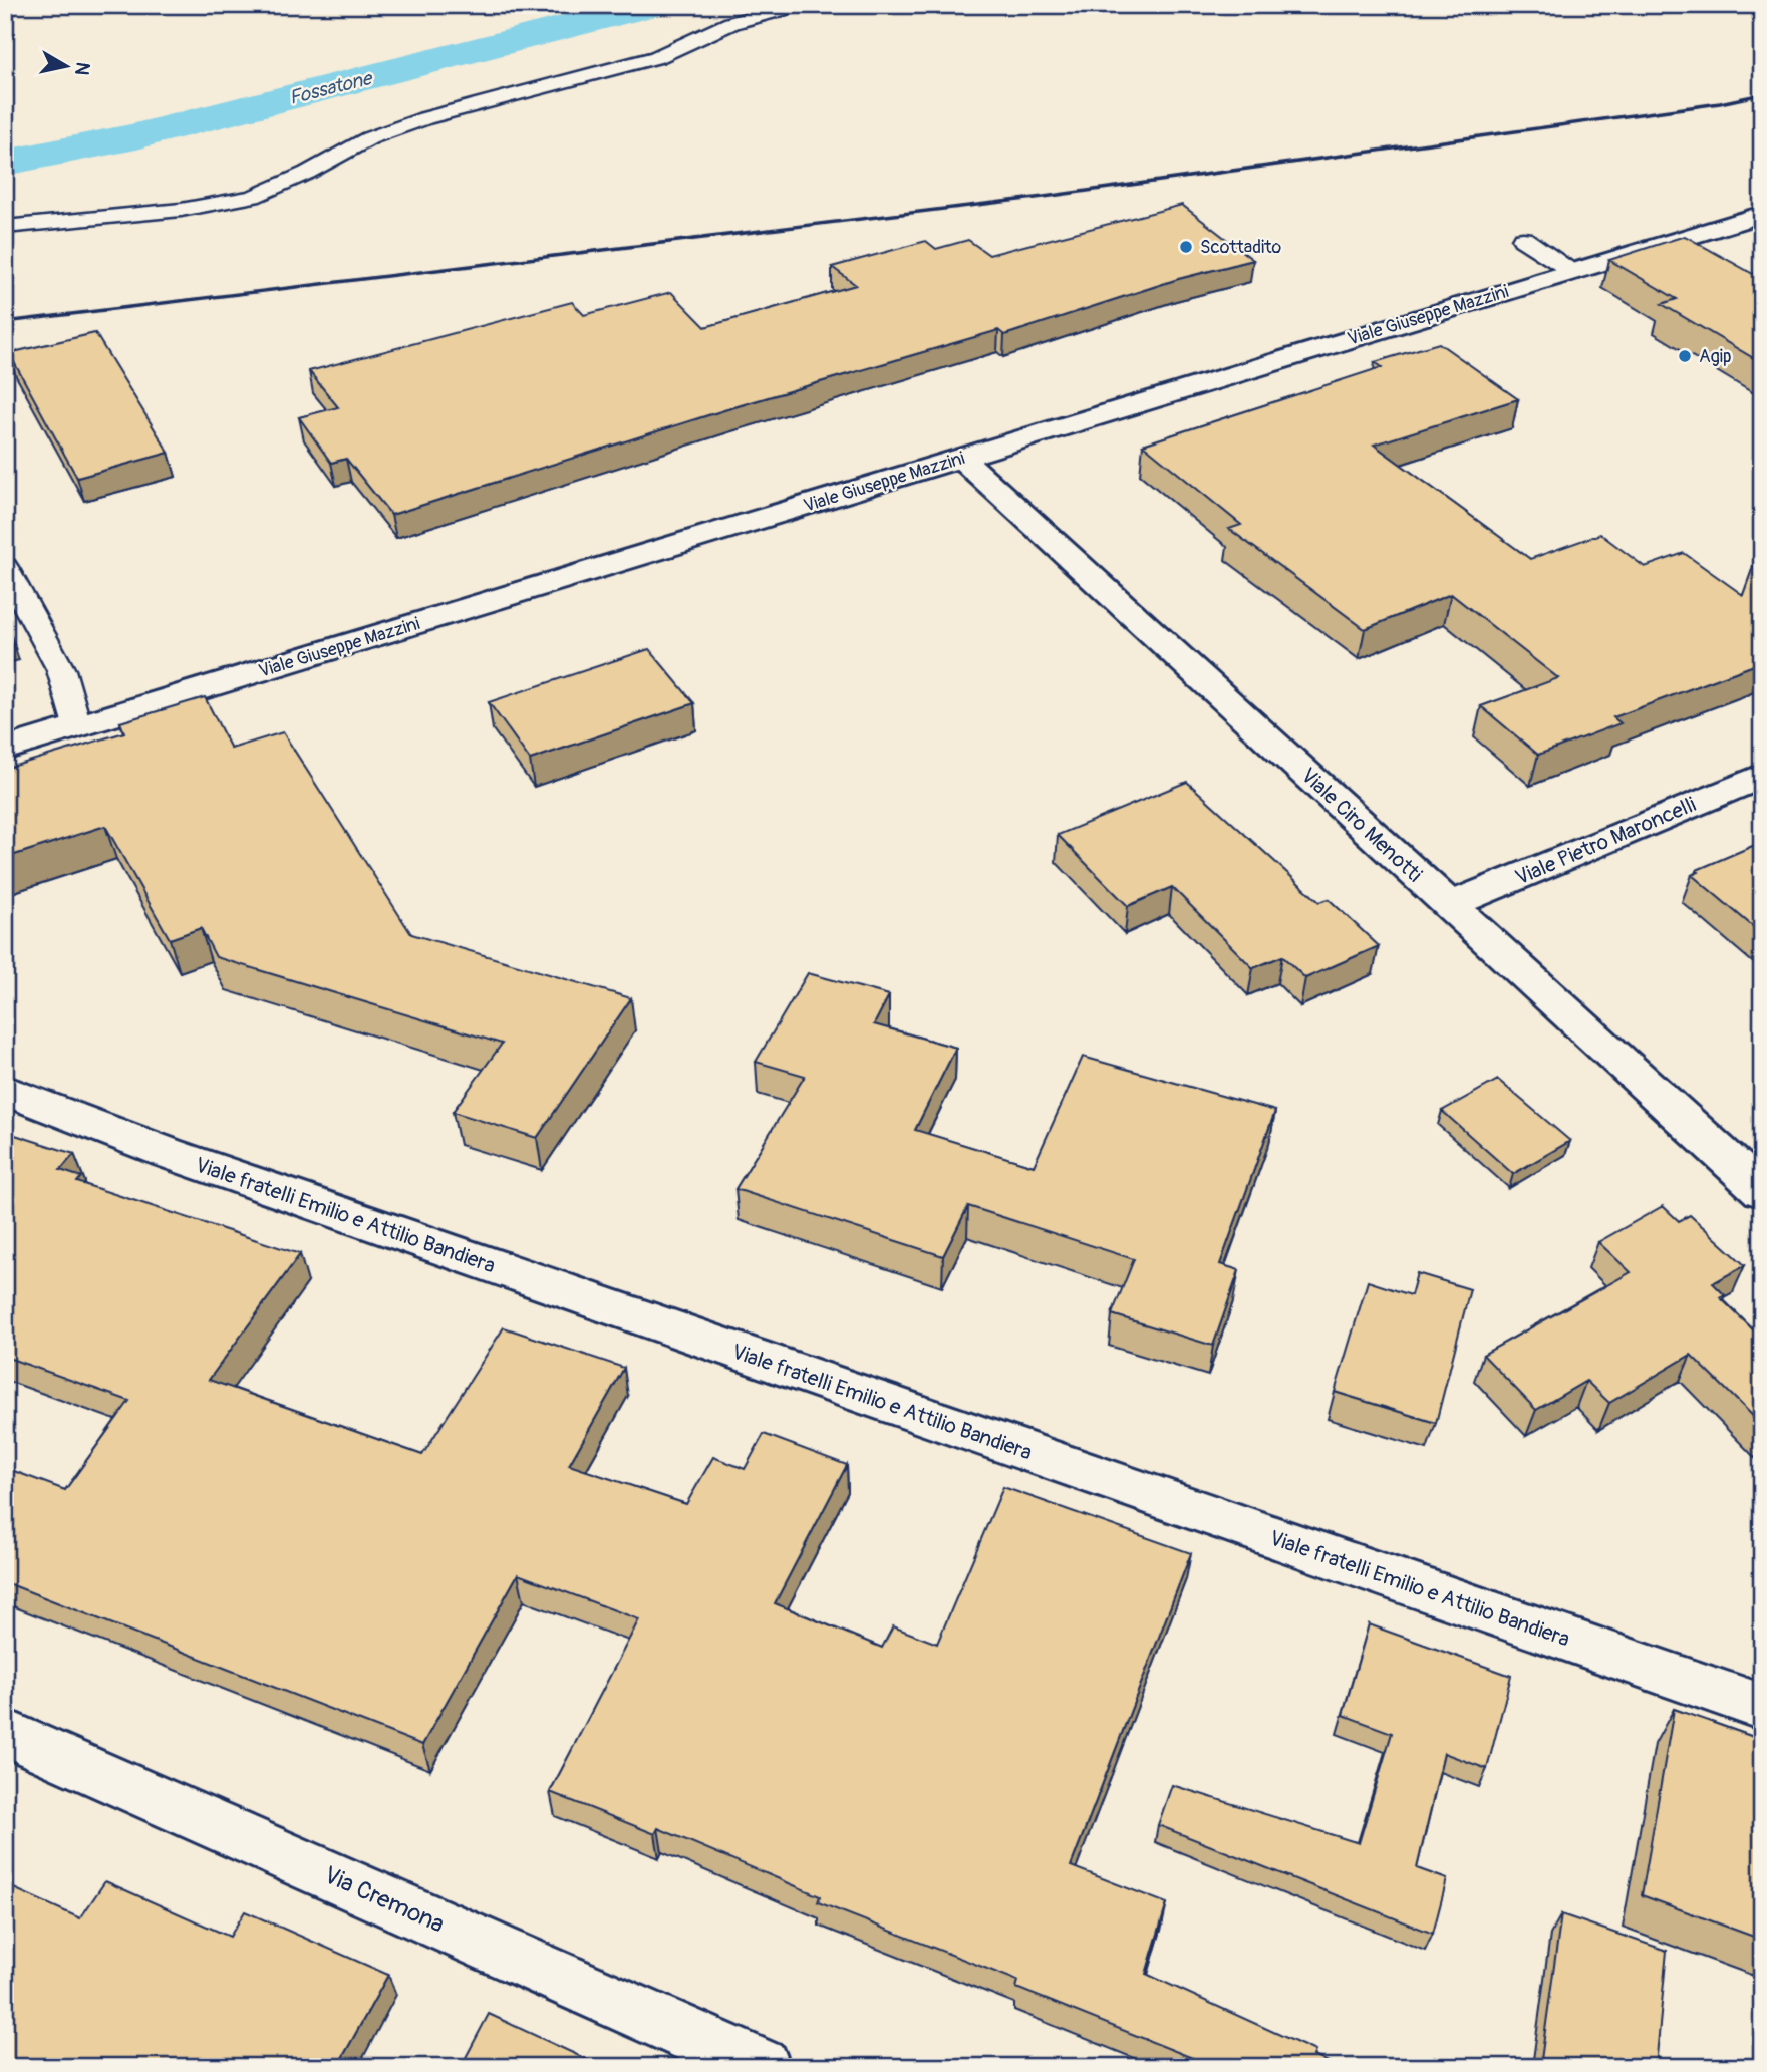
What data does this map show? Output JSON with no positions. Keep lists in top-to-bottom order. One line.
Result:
{"streets":{"street":["Viale Giuseppe Mazzini","Viale Ciro Menotti","Viale Pietro Maroncelli","Viale fratelli Emilio e Attilio Bandiera","Via Cremona"]},"crossings":[["Viale Giuseppe Mazzini","Viale Ciro Menotti"],["Viale Ciro Menotti","Viale Pietro Maroncelli"]],"water":["Fossatone"],"places":["Scottadito","Agip"],"north":"right"}
